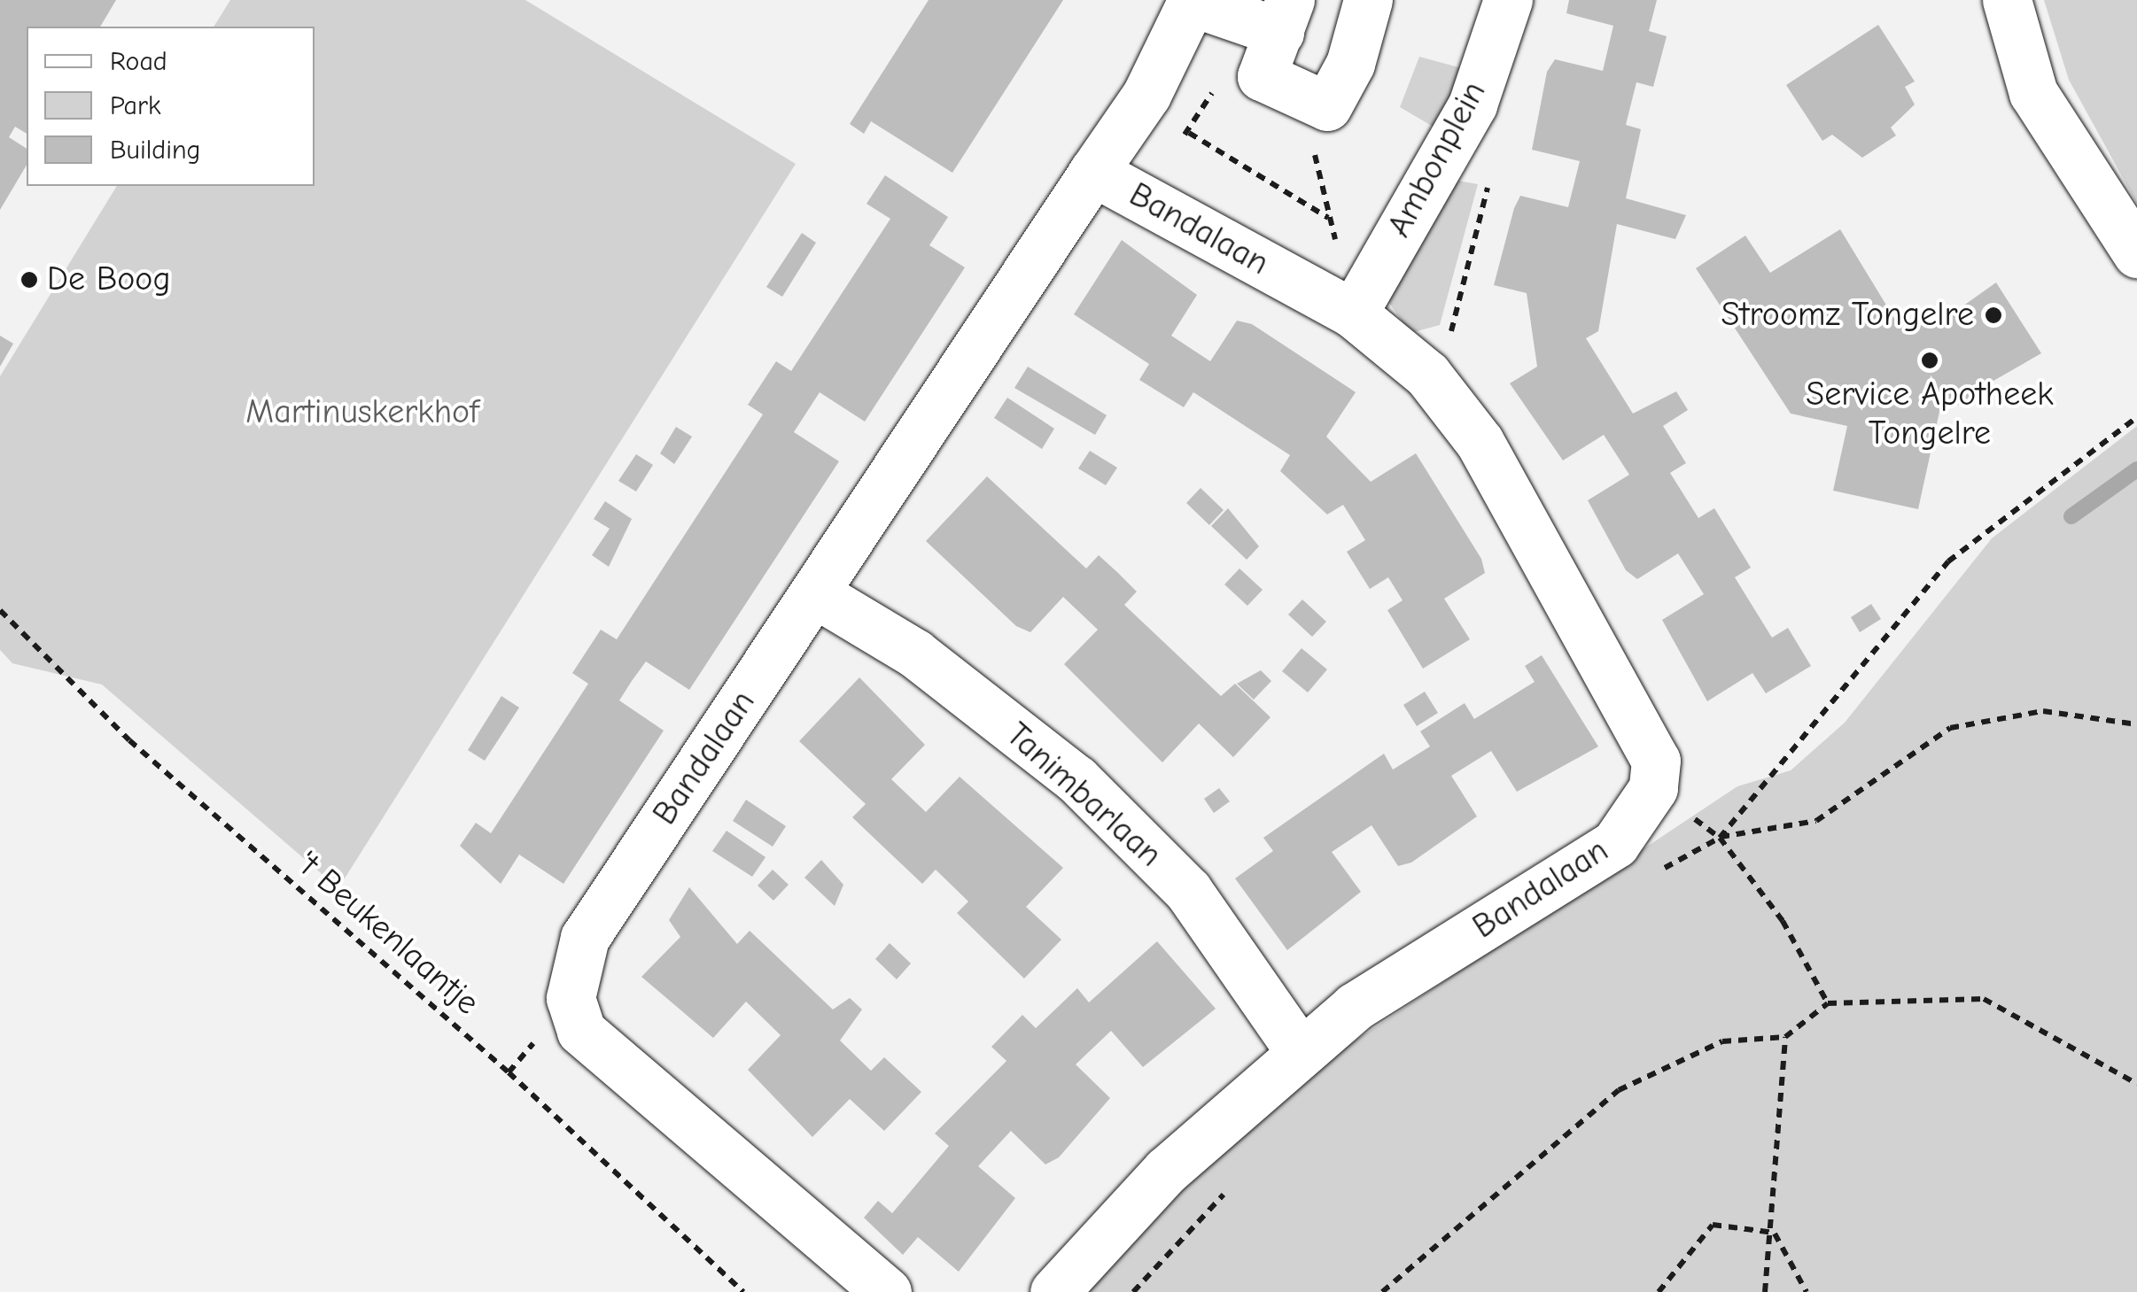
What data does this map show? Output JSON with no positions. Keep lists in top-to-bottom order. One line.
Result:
{"streets":{"street":["Ambonplein","Bandalaan","Tanimbarlaan"],"path":["'t Beukenlaantje"]},"crossings":[["Ambonplein","Bandalaan"],["Bandalaan","Tanimbarlaan"]],"parks":["Martinuskerkhof"],"places":["De Boog","Stroomz Tongelre","Service Apotheek Tongelre"],"legend":["Road","Park","Building"]}
